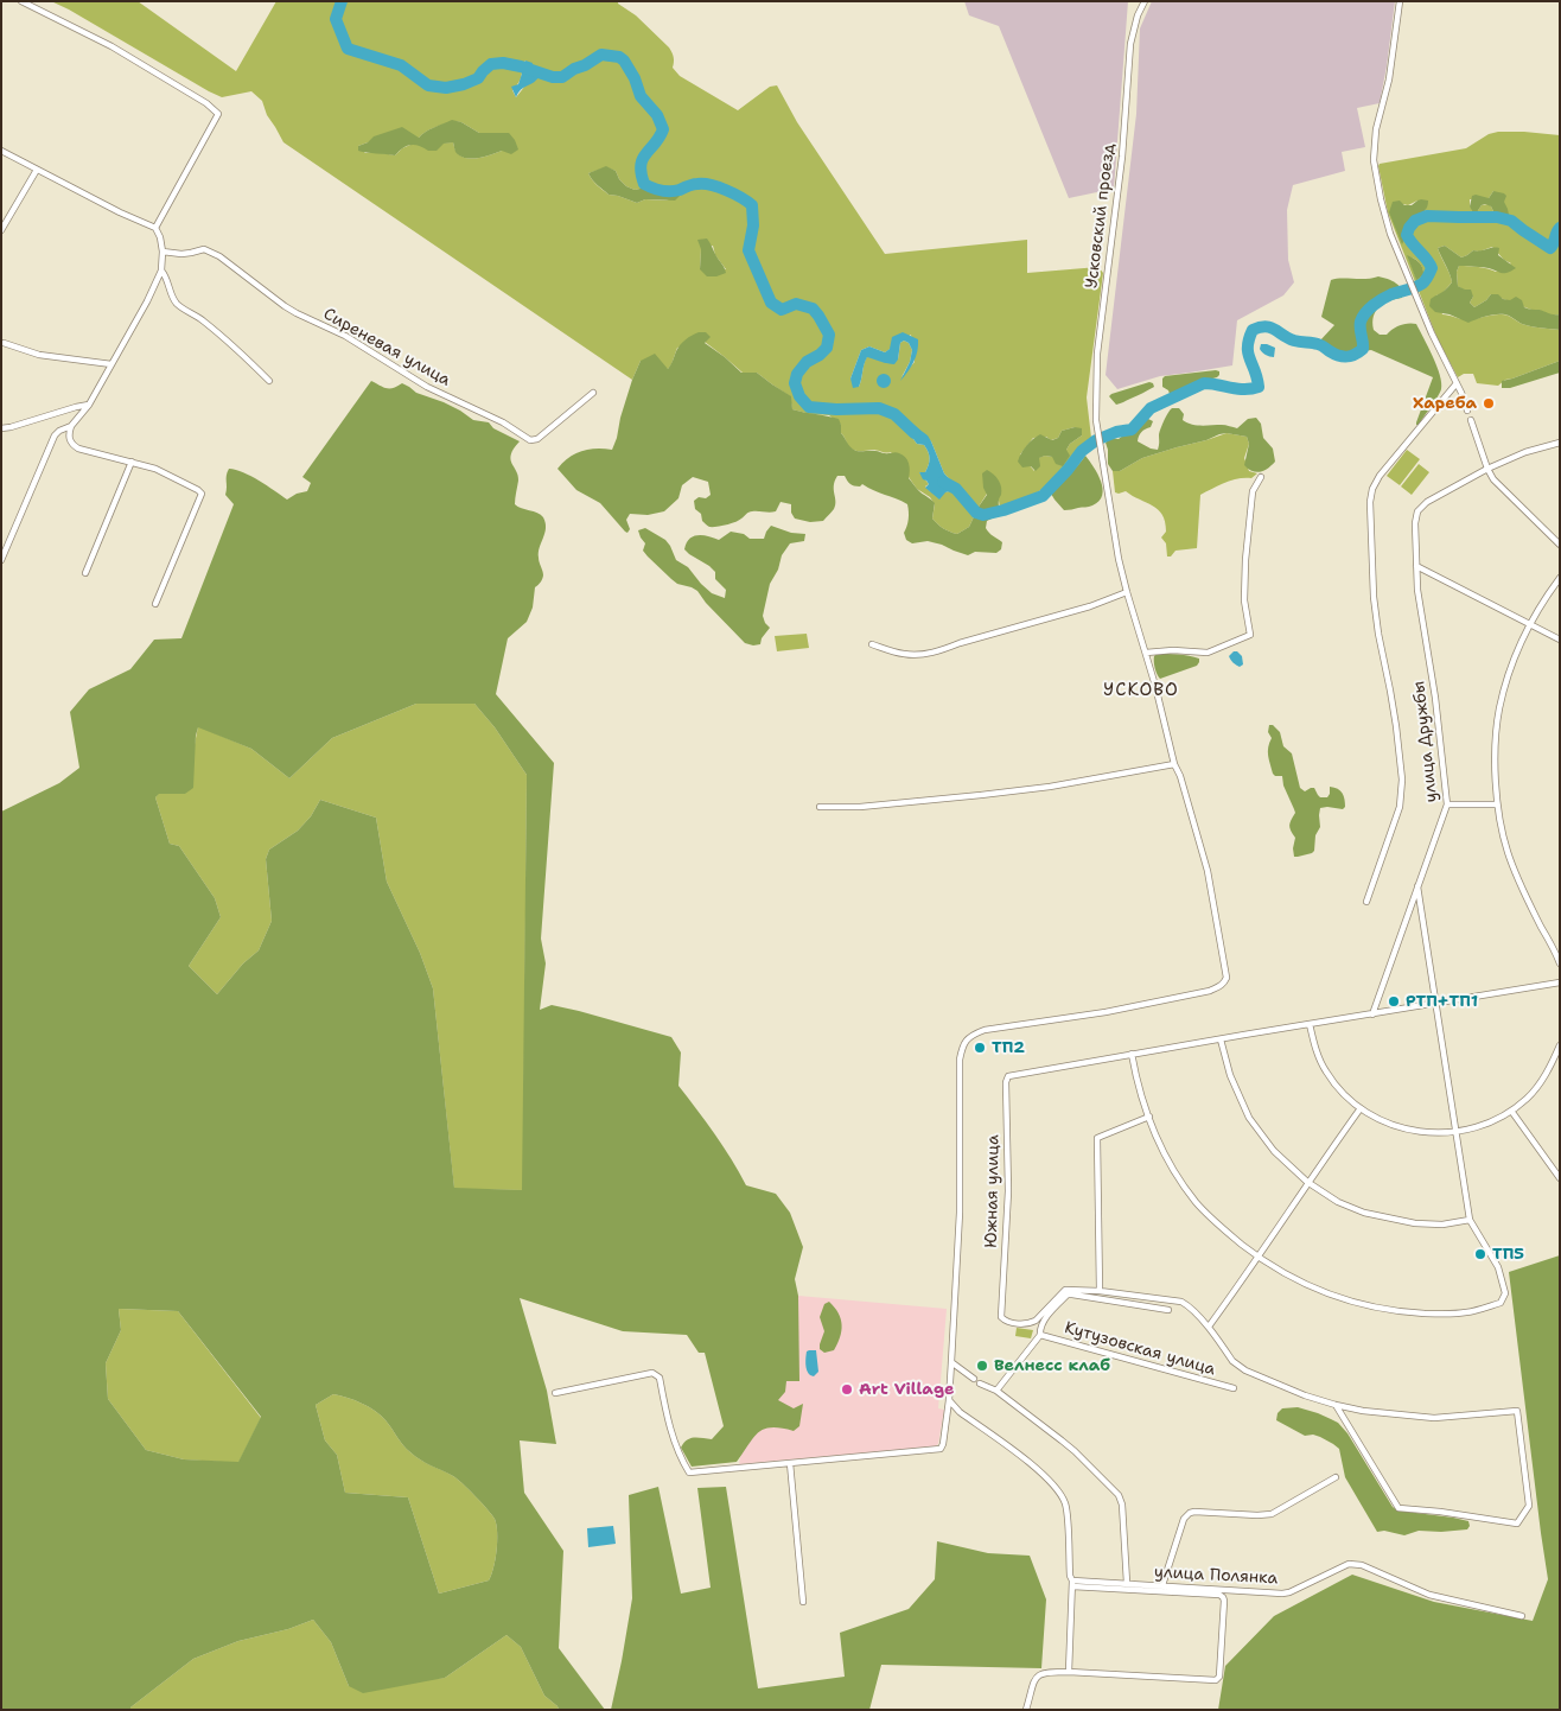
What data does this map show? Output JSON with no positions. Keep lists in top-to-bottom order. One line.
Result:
{"streets":{"street":["Усковский проезд","Сиреневая улица","улица Дружбы","Южная улица","Кутузовская улица","улица Полянка"]},"districts":["УСКОВО"],"places":["Хареба","РТП+ТП1","ТП2","ТП5","Велнесс клаб","Art Village"]}
